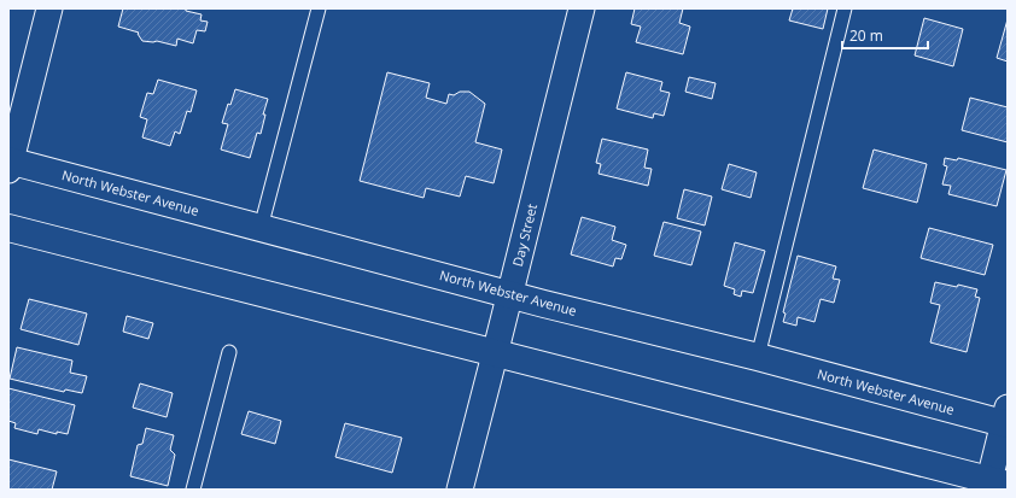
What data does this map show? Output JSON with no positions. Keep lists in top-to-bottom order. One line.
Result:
{"streets":{"main road":["North Webster Avenue"],"street":["Day Street"]},"crossings":[["North Webster Avenue","Day Street"]],"scale_bar":"20 m"}
